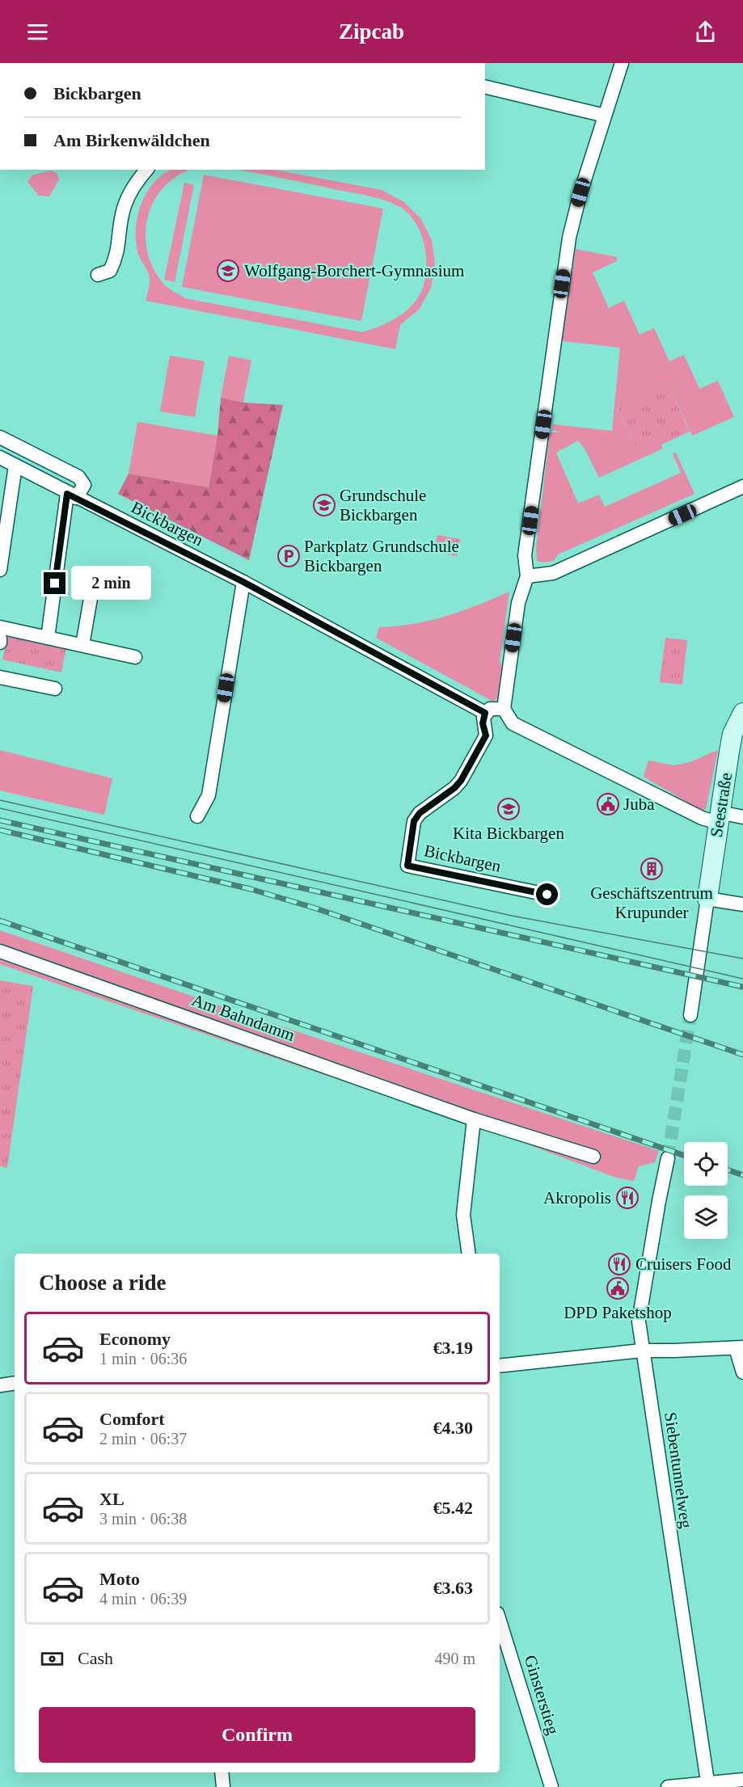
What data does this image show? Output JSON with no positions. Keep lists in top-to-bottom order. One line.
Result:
{"streets":{"street":["Bickbargen","Seestraße","Am Bahndamm","Siebentunnelweg","Ginsterstieg"]},"places":{"school or university":["Wolfgang-Borchert-Gymnasium","Grundschule Bickbargen","Kita Bickbargen"],"parking":["Parkplatz Grundschule Bickbargen"],"public building":["Juba","DPD Paketshop"],"building":["Geschäftszentrum Krupunder"],"restaurant":["Akropolis","Cruisers Food"]},"page":{"header":"Zipcab","banner":["Bickbargen","Am Birkenwäldchen"],"bubble":"2 min","heading":"Choose a ride","list":[{"name":"Economy","note":"1 min · 06:36","value":"€3.19"},{"name":"Comfort","note":"2 min · 06:37","value":"€4.30"},{"name":"XL","note":"3 min · 06:38","value":"€5.42"},{"name":"Moto","note":"4 min · 06:39","value":"€3.63"}],"pay":["Cash","490 m"],"buttons":"Confirm"}}
